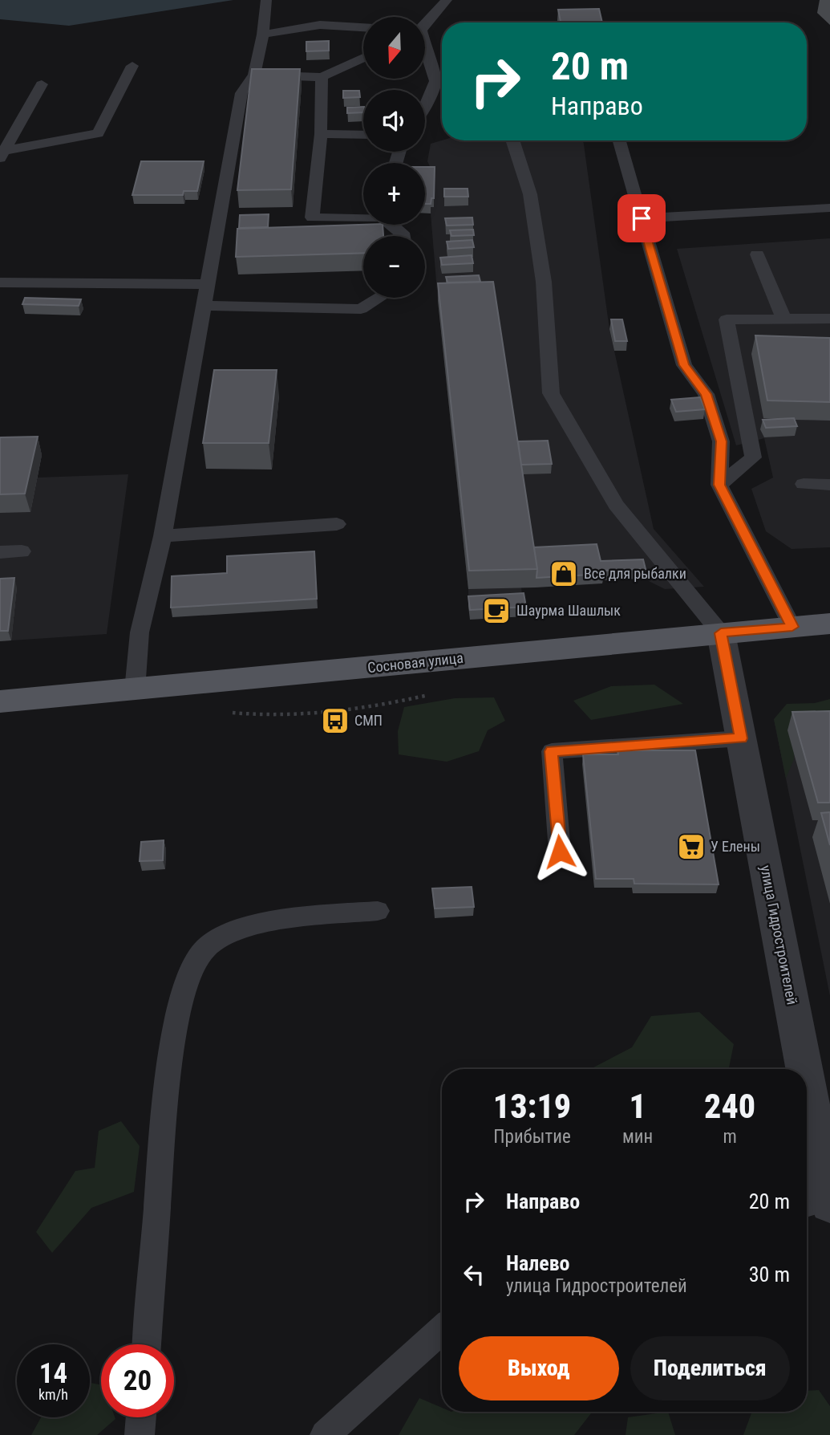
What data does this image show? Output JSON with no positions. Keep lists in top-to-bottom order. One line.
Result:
{"streets":{"main road":["Сосновая улица"],"street":["улица Гидростроителей"]},"crossings":[["Сосновая улица","улица Гидростроителей"]],"places":{"shop":["Все для рыбалки"],"cafe":["Шаурма Шашлык"],"bus stop":["СМП"],"supermarket":["У Елены"]},"north":"bottom","page":{"map_buttons":["+","−"],"turn":["20 m","Направо"],"eta":["13:19","Прибытие","1","мин","240","m"],"list":[{"name":"Направо","value":"20 m"},{"name":"Налево","note":"улица Гидростроителей","value":"30 m"}],"buttons":["Выход","Поделиться"],"speed":"14 km/h","limit":"20"}}
